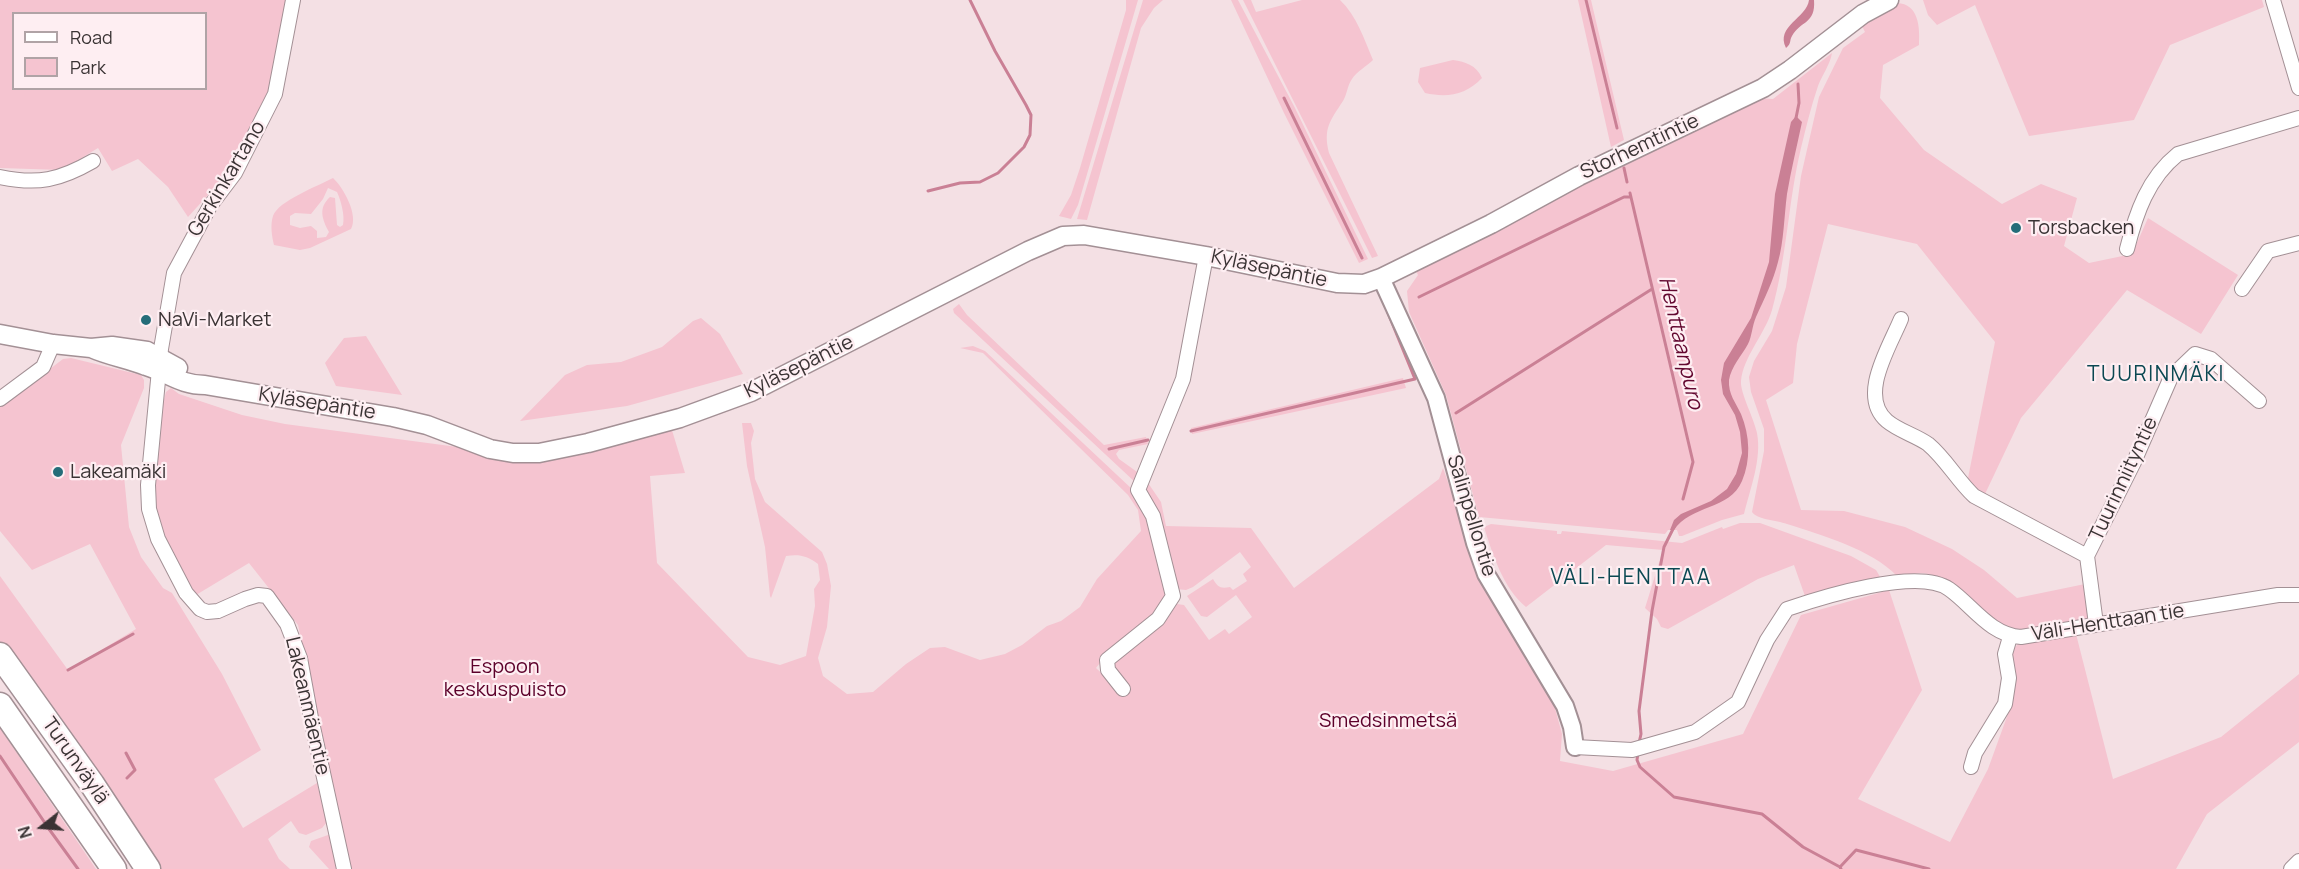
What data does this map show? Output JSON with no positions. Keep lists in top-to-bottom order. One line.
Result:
{"streets":{"highway":["Turunväylä"],"main road":["Storhemtintie","Kyläsepäntie"],"street":["Gerkinkartano","Tuurinniityntie","Salinpellontie","Väli-Henttaan tie","Lakeanmäentie"]},"crossings":[["Storhemtintie","Kyläsepäntie"],["Storhemtintie","Salinpellontie"],["Gerkinkartano","Kyläsepäntie"],["Gerkinkartano","Lakeanmäentie"],["Kyläsepäntie","Salinpellontie"],["Kyläsepäntie","Lakeanmäentie"],["Tuurinniityntie","Väli-Henttaan tie"],["Salinpellontie","Väli-Henttaan tie"]],"districts":["TUURINMÄKI","VÄLI-HENTTAA"],"water":["Henttaanpuro"],"parks":["Espoon keskuspuisto","Smedsinmetsä"],"places":["Torsbacken","NaVi-Market","Lakeamäki"],"legend":["Road","Park"],"north":"left"}
